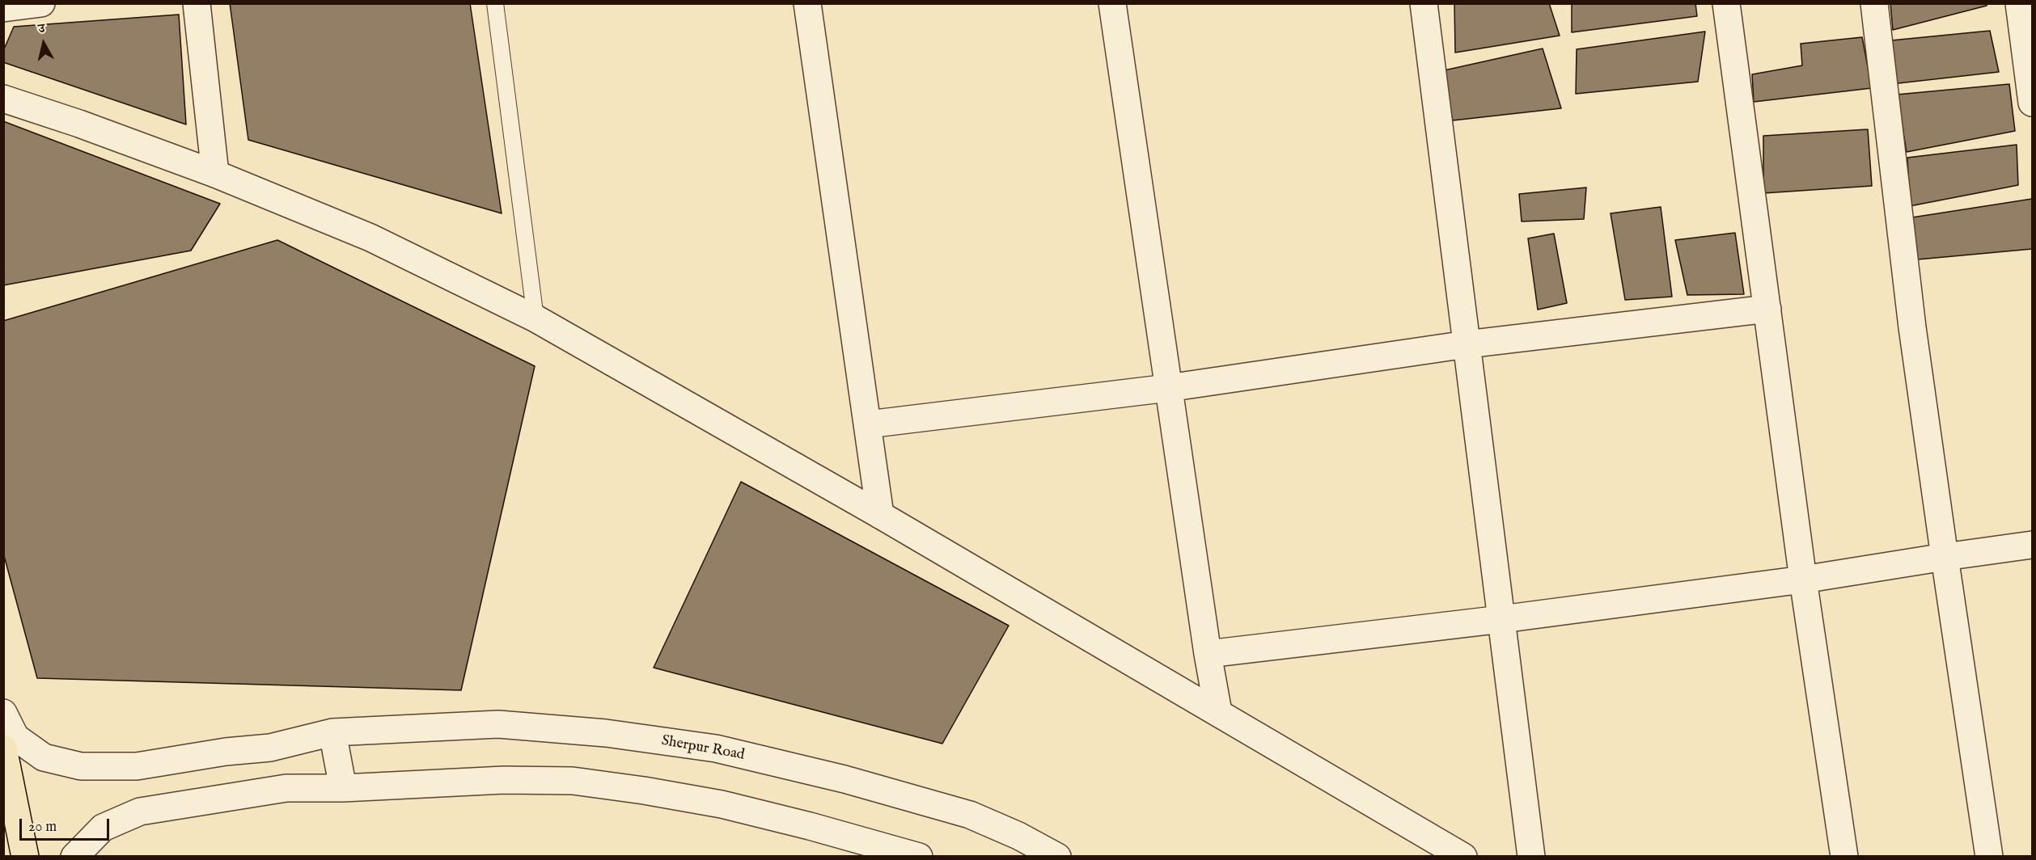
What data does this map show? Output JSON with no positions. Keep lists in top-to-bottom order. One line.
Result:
{"streets":{"street":["Sherpur Road"]},"scale_bar":"20 m","north":"top"}
